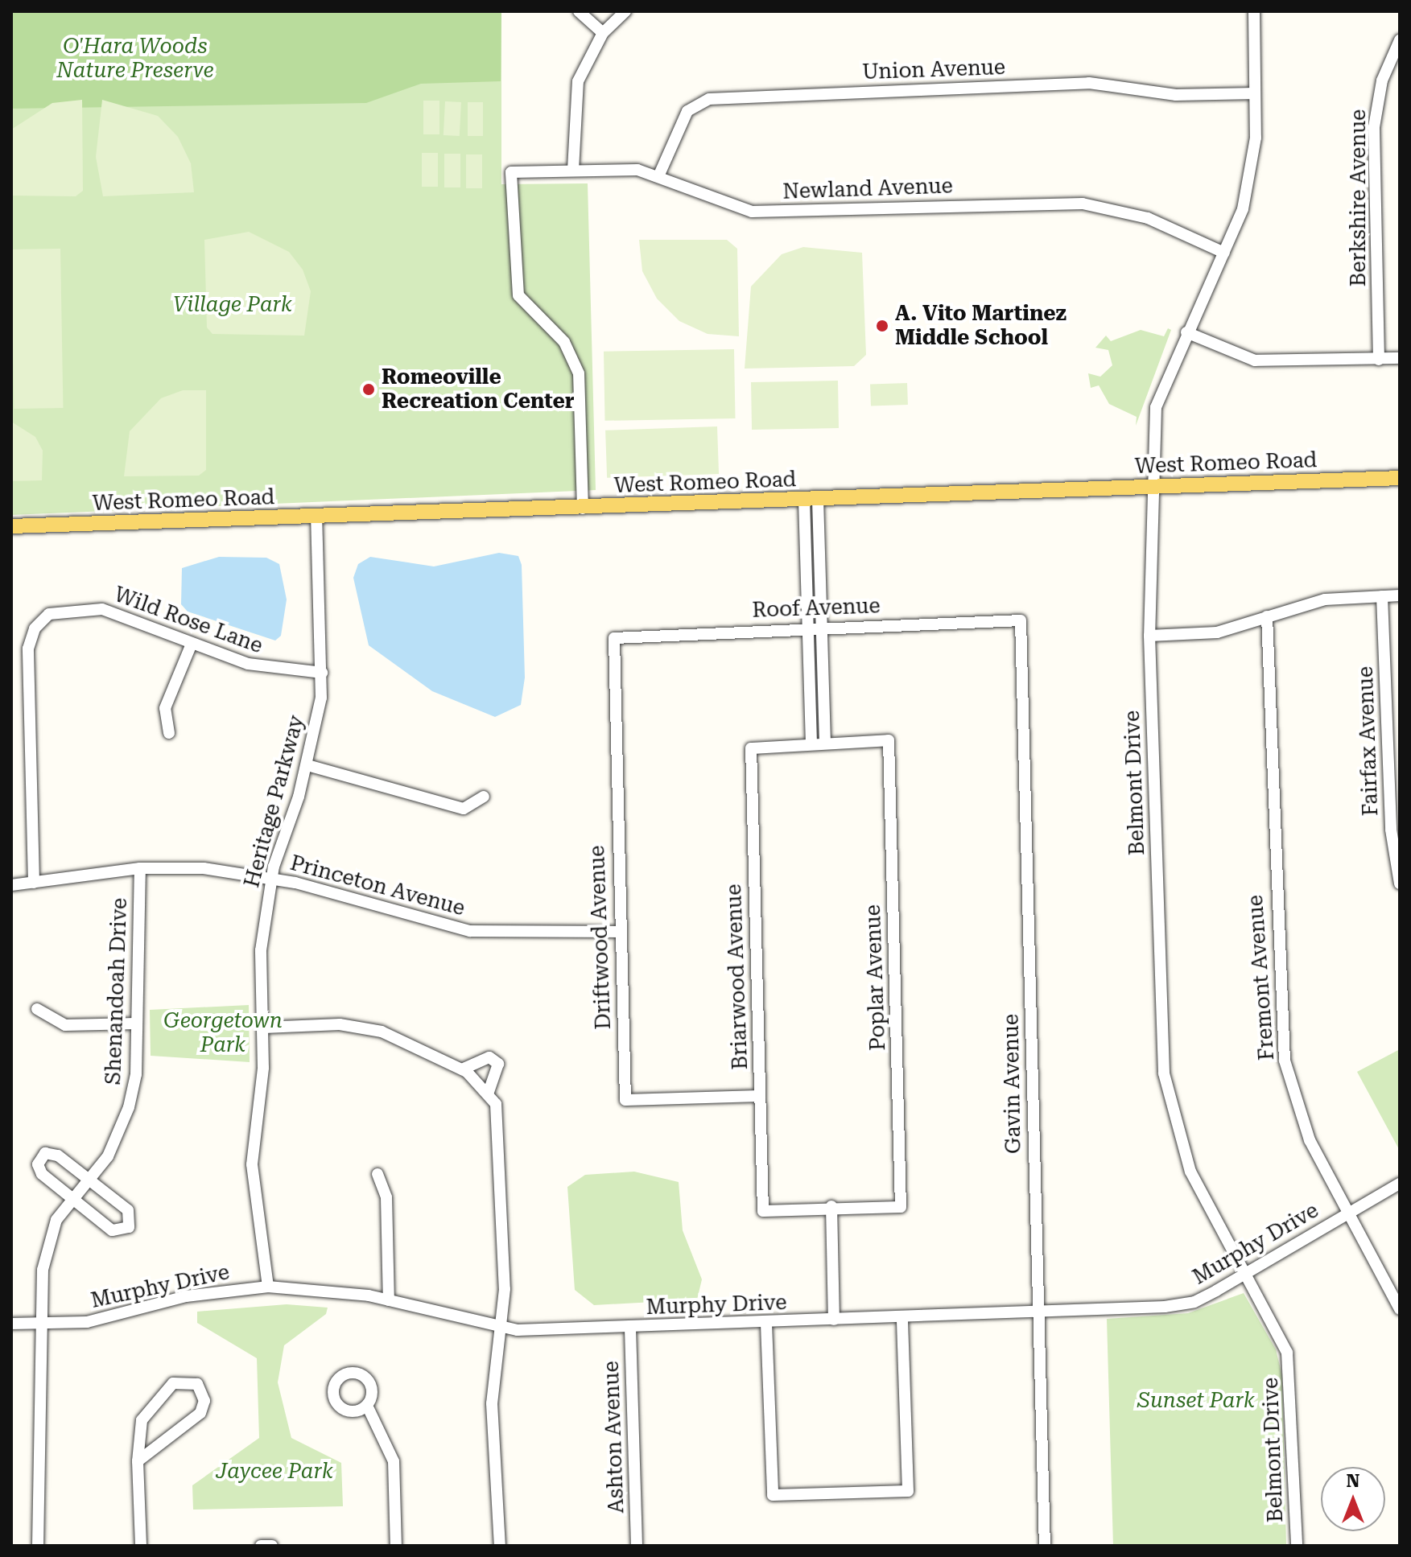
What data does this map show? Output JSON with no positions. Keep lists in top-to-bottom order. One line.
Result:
{"streets":{"main road":["West Romeo Road"],"street":["Union Avenue","Newland Avenue","Berkshire Avenue","Roof Avenue","Wild Rose Lane","Fairfax Avenue","Belmont Drive","Heritage Parkway","Princeton Avenue","Driftwood Avenue","Briarwood Avenue","Poplar Avenue","Fremont Avenue","Shenandoah Drive","Gavin Avenue","Murphy Drive","Ashton Avenue"]},"crossings":[["Union Avenue","Newland Avenue"],["Union Avenue","Belmont Drive"],["Newland Avenue","West Romeo Road"],["Newland Avenue","Belmont Drive"],["West Romeo Road","Belmont Drive"],["West Romeo Road","Heritage Parkway"],["Roof Avenue","Driftwood Avenue"],["Roof Avenue","Gavin Avenue"],["Wild Rose Lane","Heritage Parkway"],["Wild Rose Lane","Princeton Avenue"],["Belmont Drive","Murphy Drive"],["Heritage Parkway","Princeton Avenue"],["Heritage Parkway","Murphy Drive"],["Princeton Avenue","Driftwood Avenue"],["Princeton Avenue","Shenandoah Drive"],["Driftwood Avenue","Briarwood Avenue"],["Briarwood Avenue","Poplar Avenue"],["Fremont Avenue","Murphy Drive"],["Shenandoah Drive","Murphy Drive"],["Gavin Avenue","Murphy Drive"],["Murphy Drive","Ashton Avenue"]],"parks":["O'Hara Woods Nature Preserve","Village Park","Georgetown Park","Sunset Park","Jaycee Park"],"places":["A. Vito Martinez Middle School","Romeoville Recreation Center"],"north":"top"}
